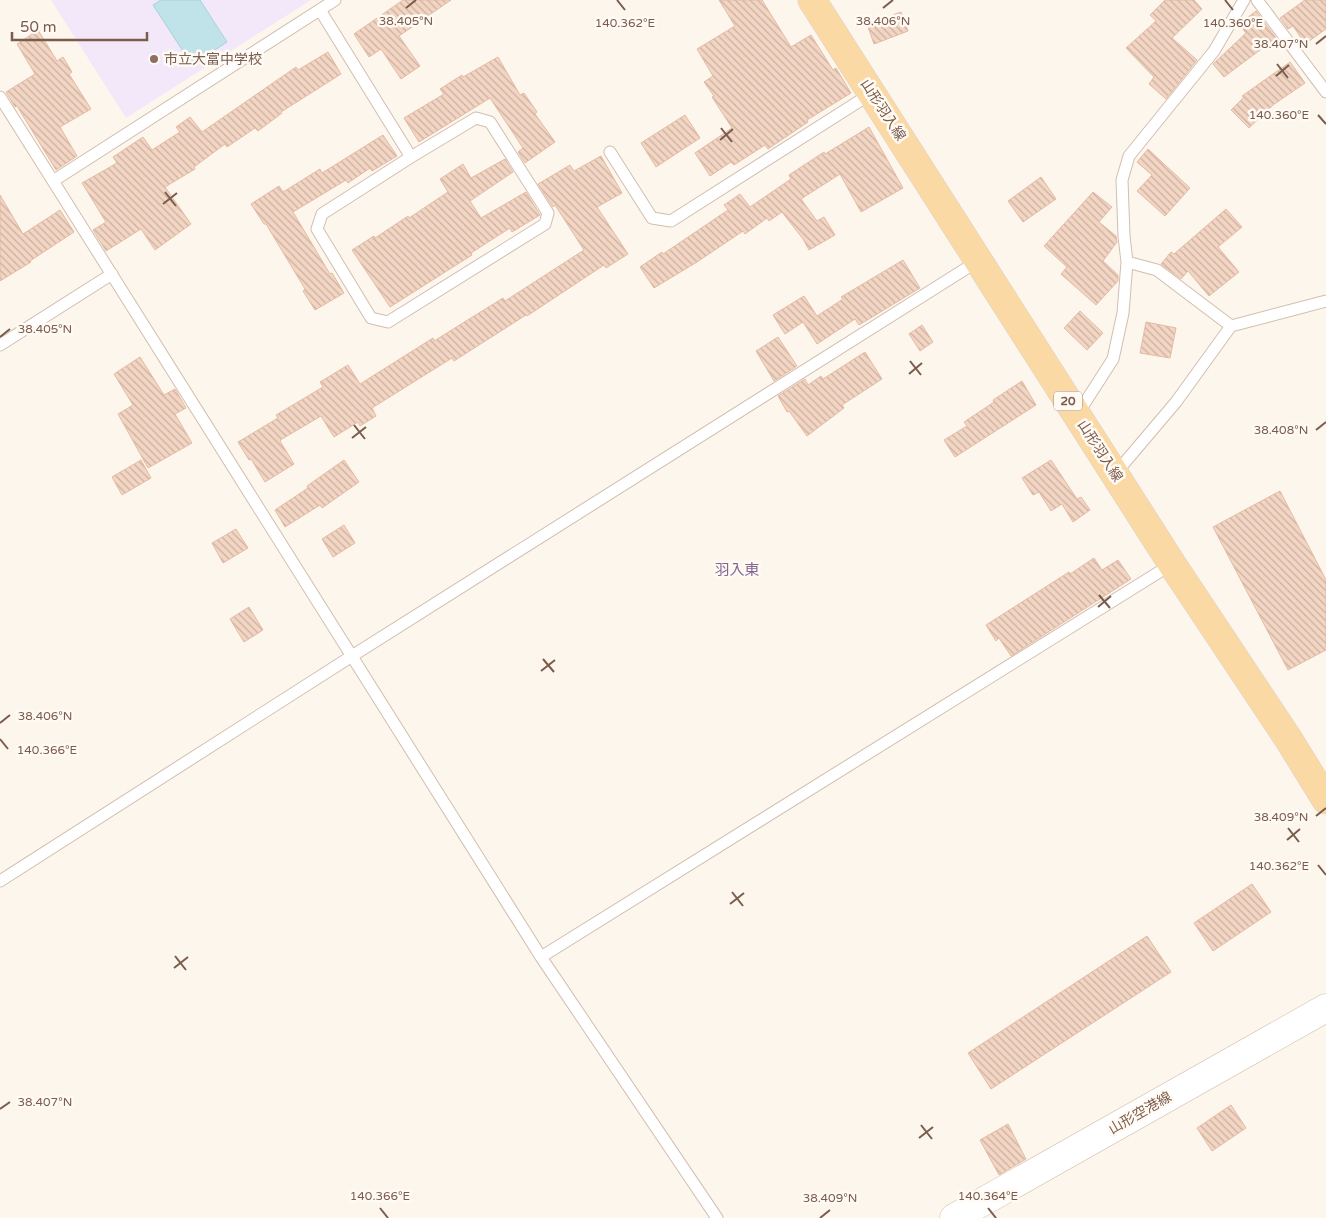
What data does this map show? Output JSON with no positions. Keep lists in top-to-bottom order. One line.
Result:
{"streets":{"main road":["山形羽入線","20","山形空港線"]},"districts":["羽入東"],"places":["市立大富中学校"],"scale_bar":"50 m","coordinates":["38.405°N","38.406°N","140.362°E","140.360°E","38.407°N","38.408°N","140.366°E","38.409°N","140.364°E"]}
